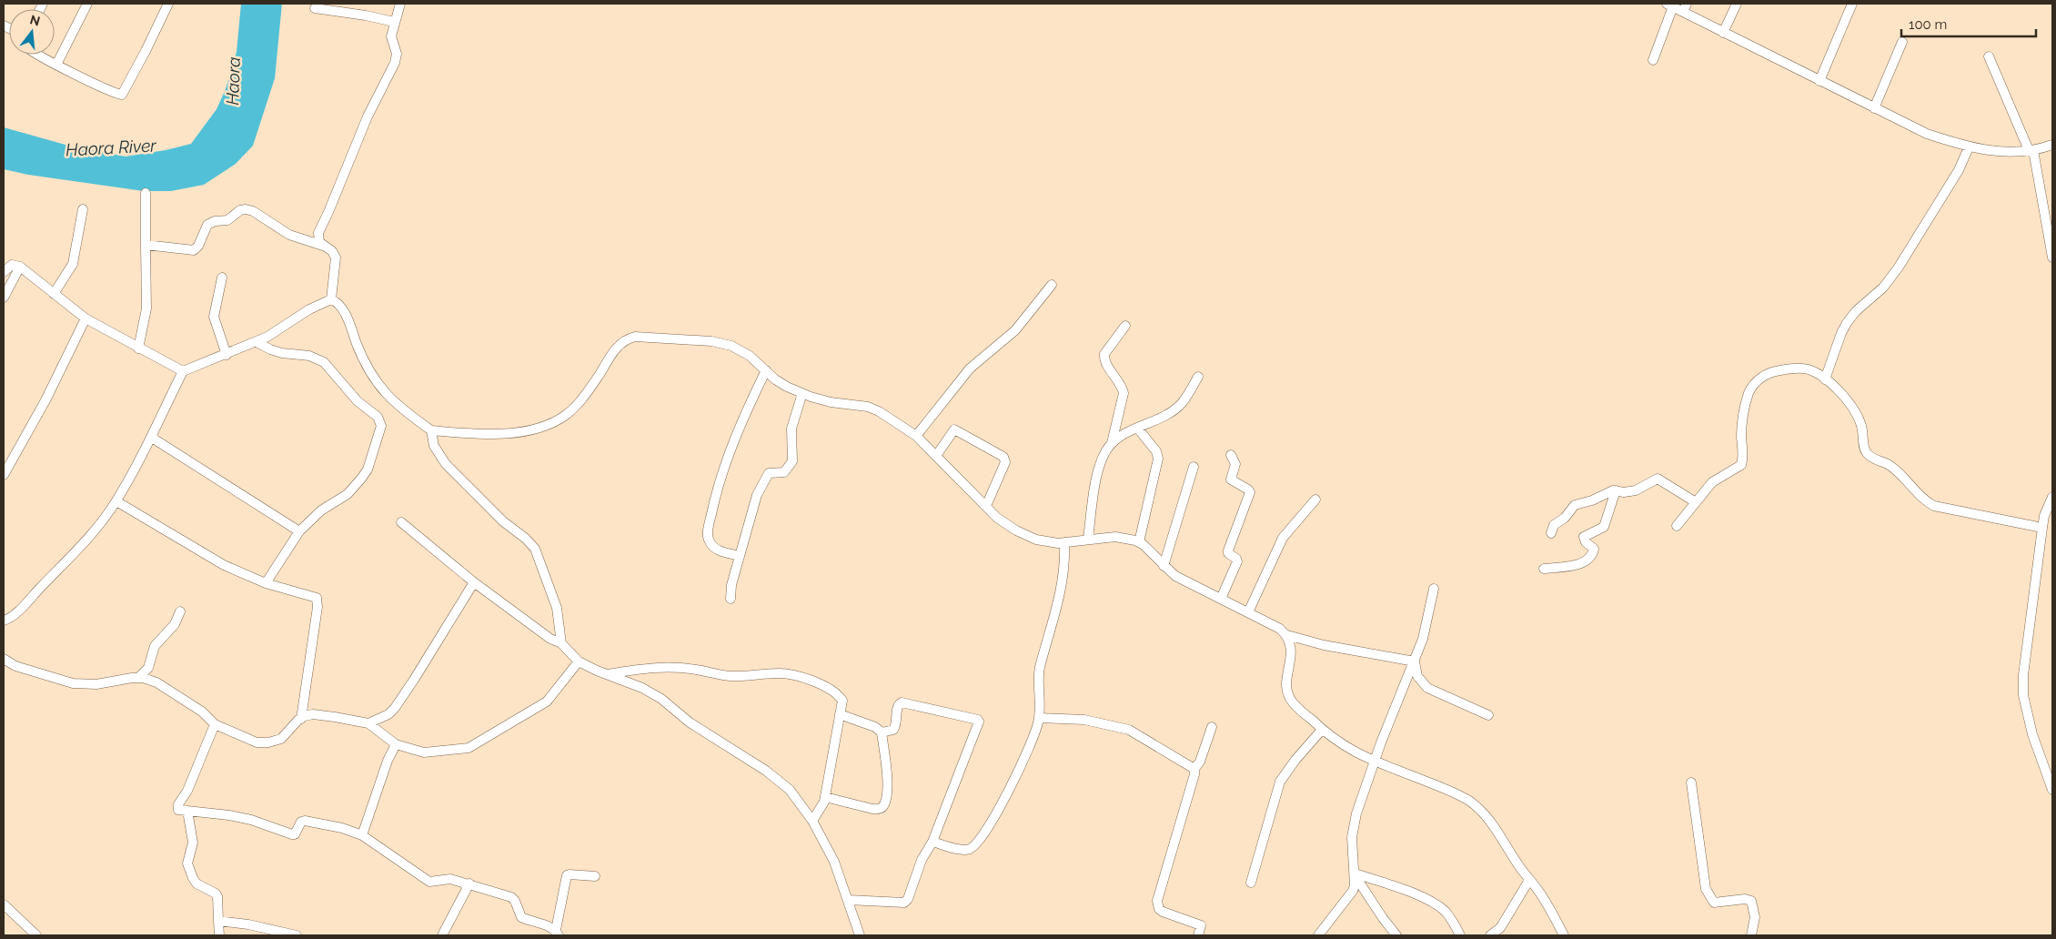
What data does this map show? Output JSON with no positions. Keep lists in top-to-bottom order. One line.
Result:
{"water":["Haora","Haora River"],"scale_bar":"100 m","north":"top"}
